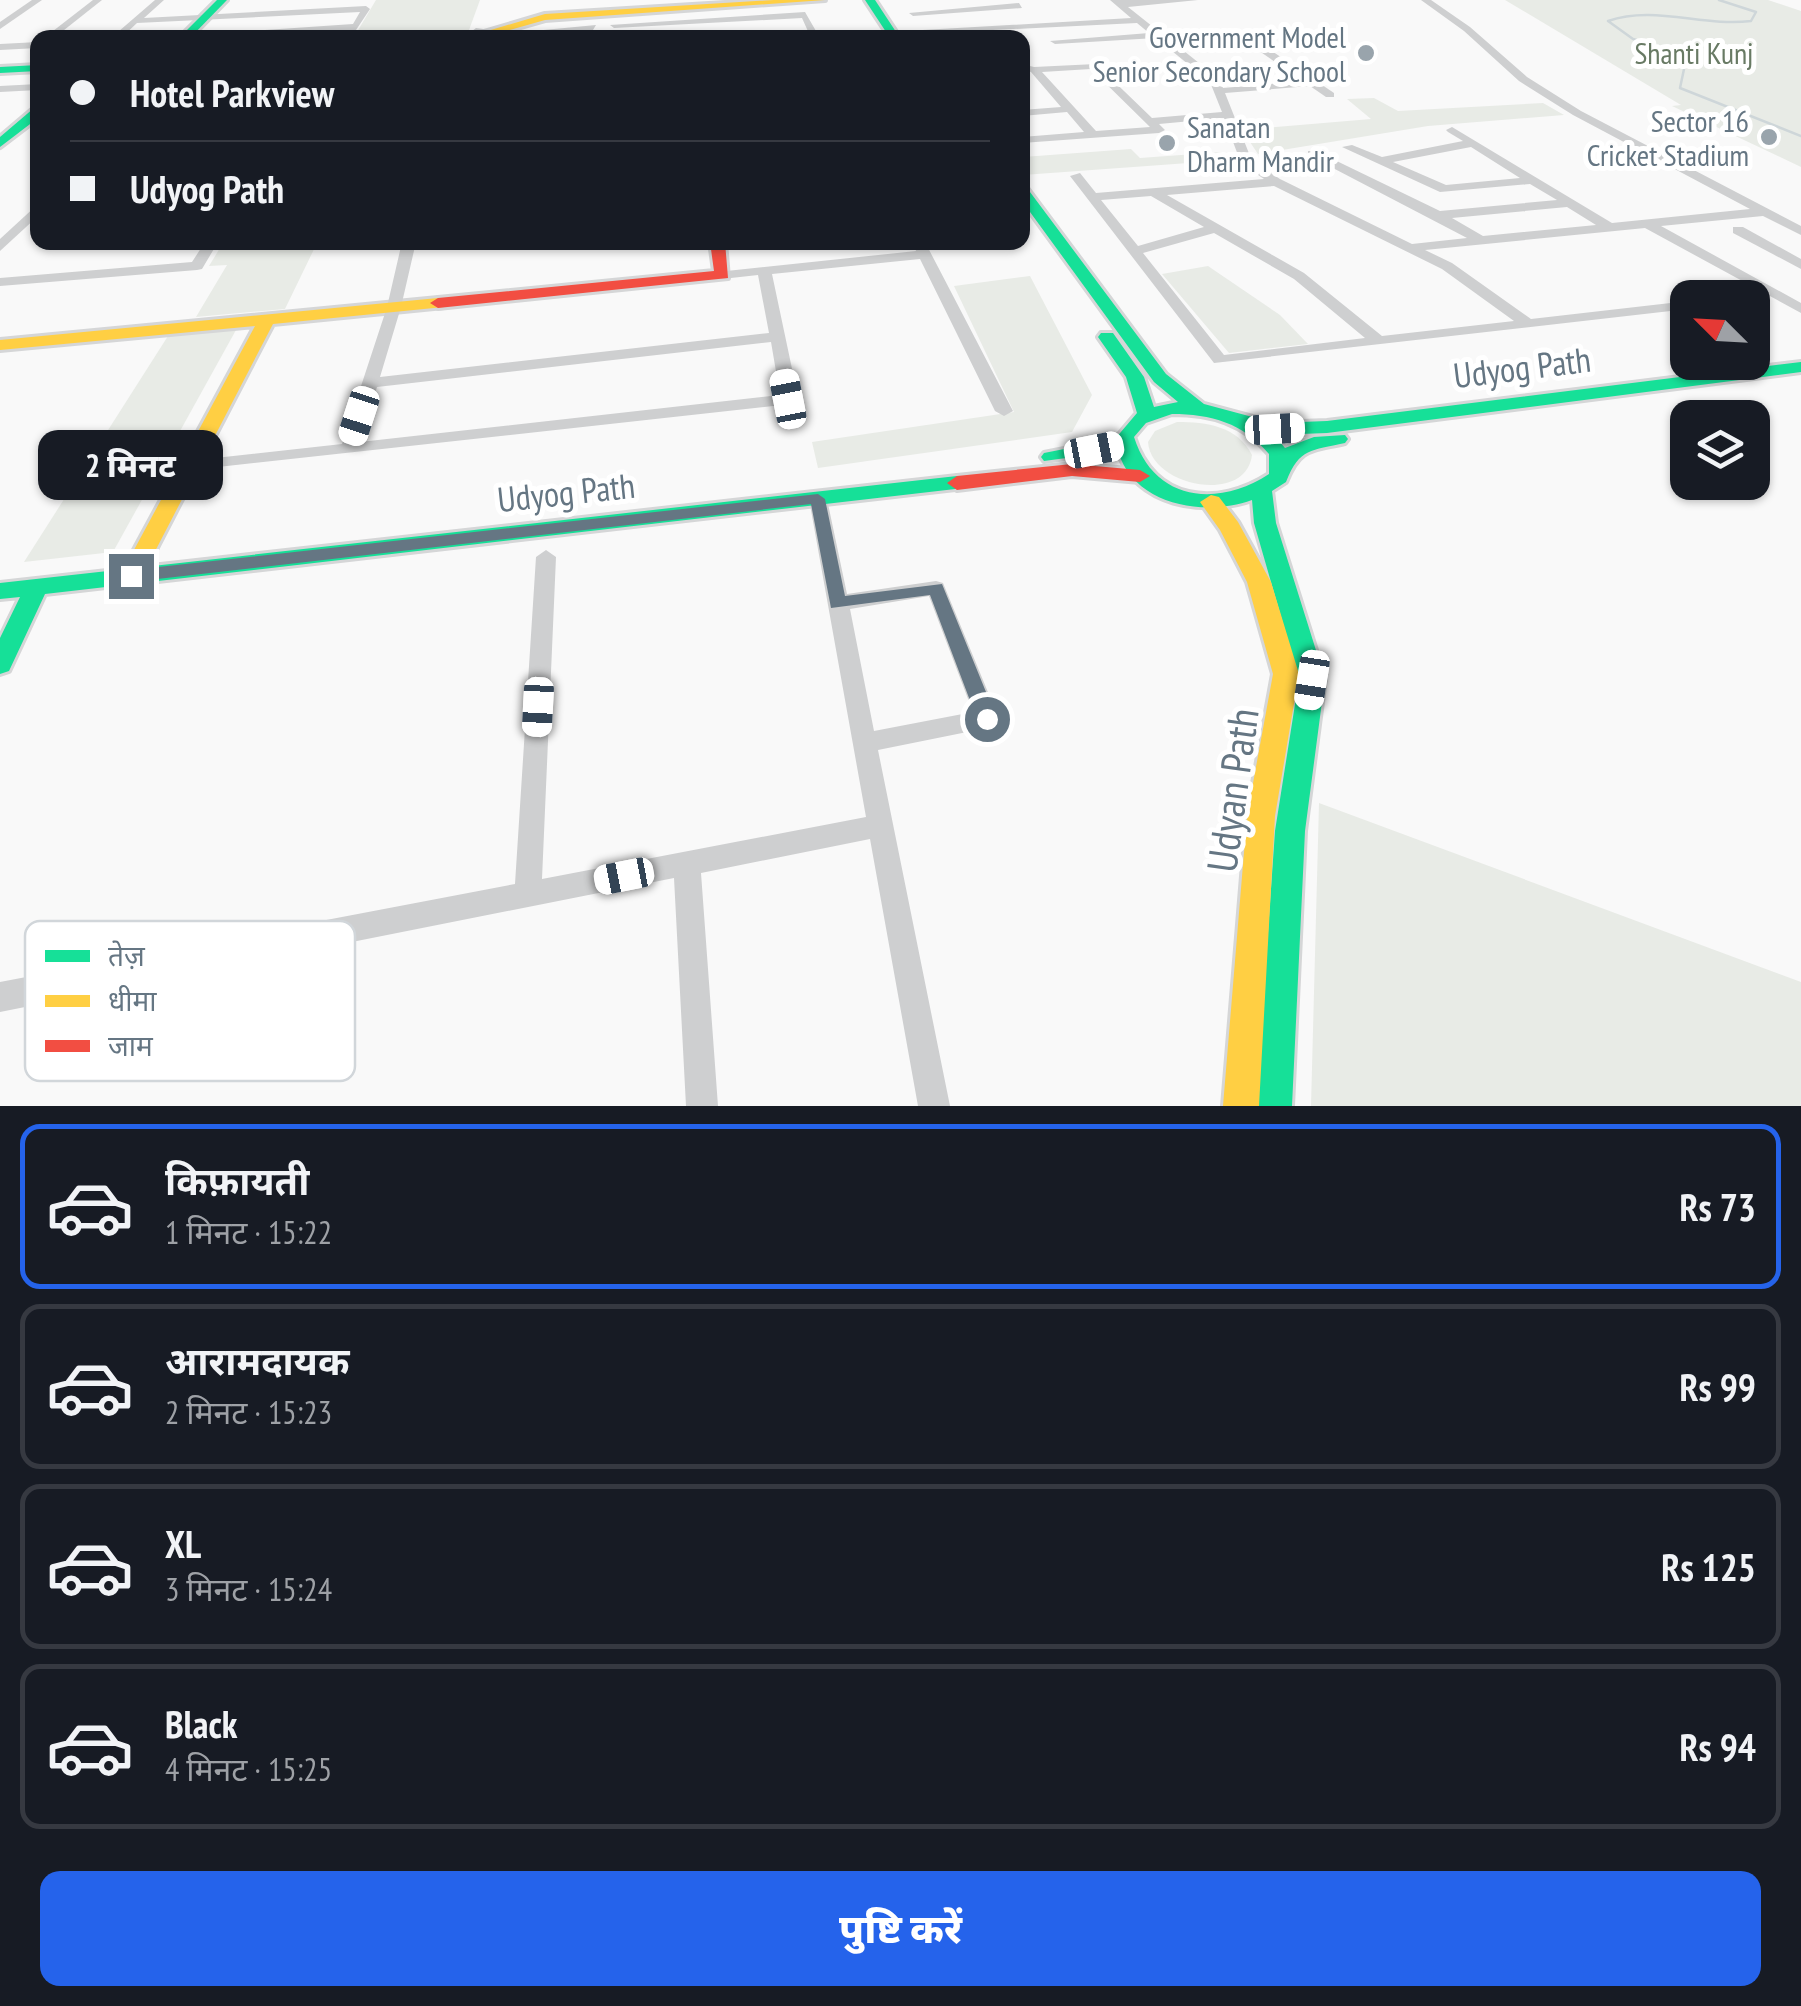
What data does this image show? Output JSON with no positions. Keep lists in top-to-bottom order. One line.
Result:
{"streets":{"main road":["Udyog Path","Udyan Path"]},"crossings":[["Udyog Path","Udyan Path"]],"parks":["Shanti Kunj"],"places":["Government Model Senior Secondary School","Sector 16 Cricket Stadium","Sanatan Dharm Mandir"],"legend":["तेज़","धीमा","जाम"],"north":"top left","page":{"banner":["Hotel Parkview","Udyog Path"],"bubble":"2 मिनट","list":[{"name":"किफ़ायती","note":"1 मिनट · 15:22","value":"Rs 73"},{"name":"आरामदायक","note":"2 मिनट · 15:23","value":"Rs 99"},{"name":"XL","note":"3 मिनट · 15:24","value":"Rs 125"},{"name":"Black","note":"4 मिनट · 15:25","value":"Rs 94"}],"buttons":"पुष्टि करें"}}
